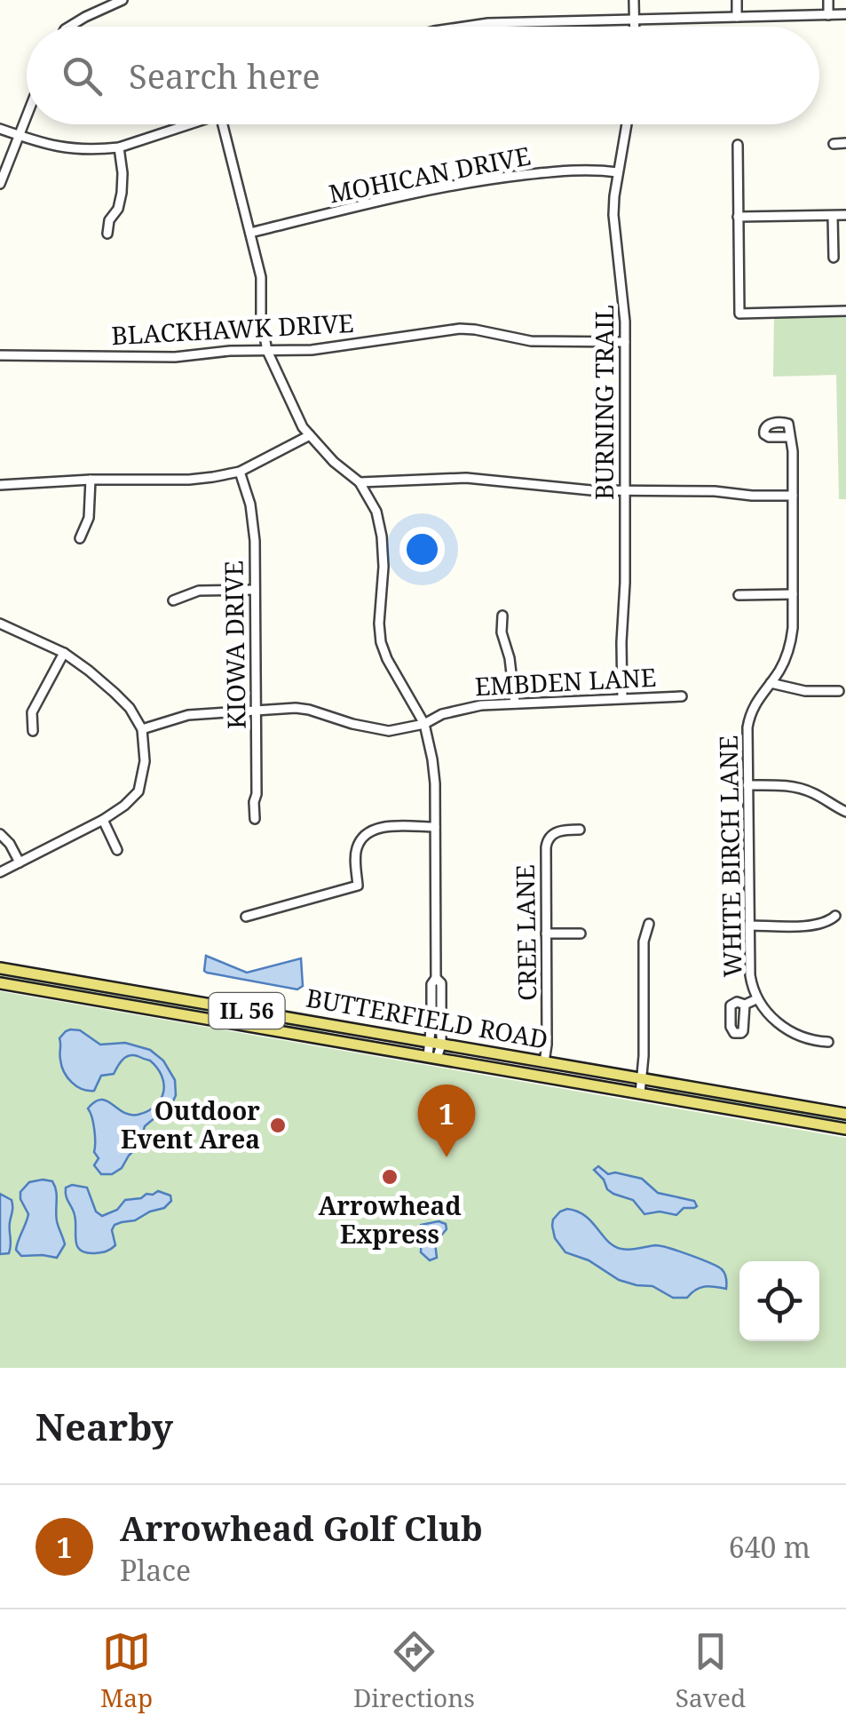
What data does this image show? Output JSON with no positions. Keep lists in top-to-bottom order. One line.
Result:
{"streets":{"main road":["IL 56","BUTTERFIELD ROAD"],"street":["MOHICAN DRIVE","BLACKHAWK DRIVE","BURNING TRAIL","KIOWA DRIVE","EMBDEN LANE","WHITE BIRCH LANE","CREE LANE"]},"crossings":[["MOHICAN DRIVE","BURNING TRAIL"],["BLACKHAWK DRIVE","BURNING TRAIL"],["BURNING TRAIL","EMBDEN LANE"],["KIOWA DRIVE","EMBDEN LANE"],["CREE LANE","BUTTERFIELD ROAD"]],"places":["Outdoor Event Area","Arrowhead Express"],"page":{"search":"Search here","pins":"1","heading":"Nearby","list":[{"mark":"1","name":"Arrowhead Golf Club","note":"Place","value":"640 m"}],"nav":["Map","Directions","Saved"]}}
